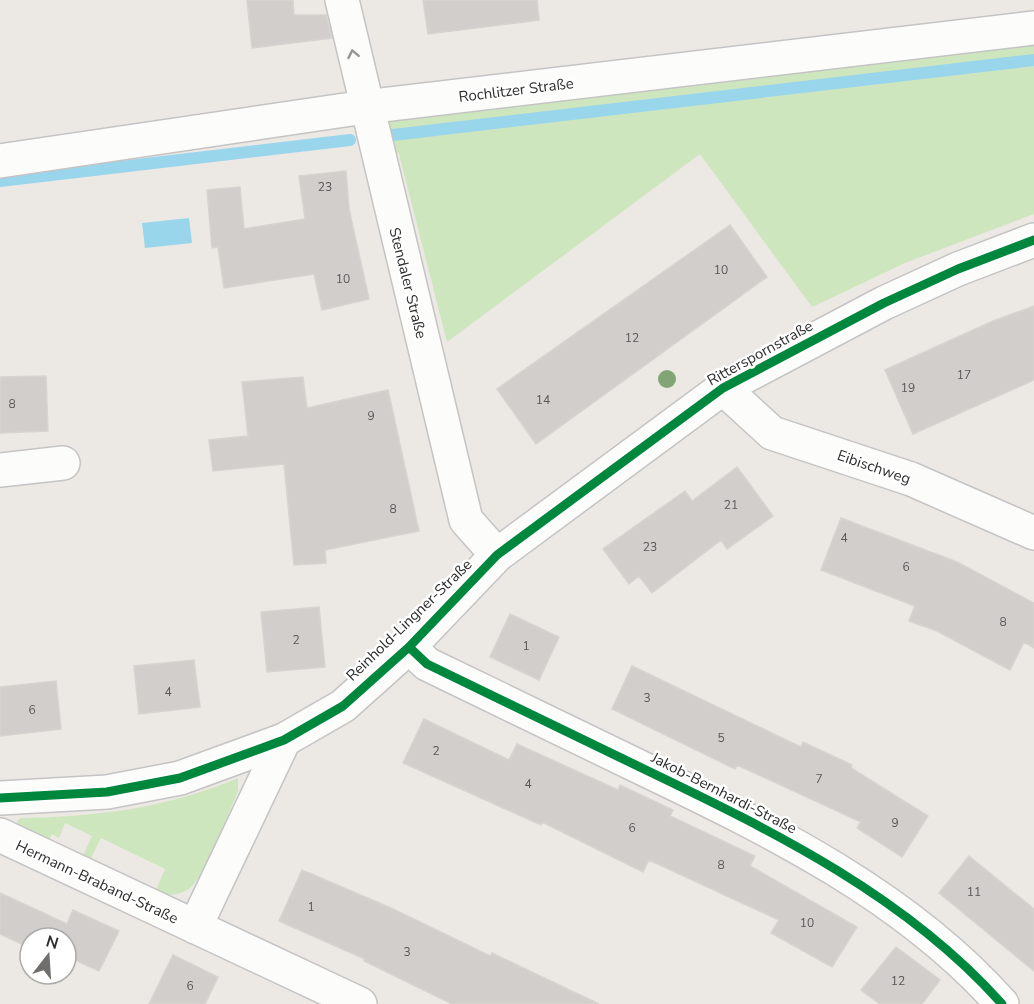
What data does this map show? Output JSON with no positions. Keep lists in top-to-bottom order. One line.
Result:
{"streets":{"street":["Rochlitzer Straße","Stendaler Straße","Ritterspornstraße","Eibischweg","Reinhold-Lingner-Straße","Jakob-Bernhardi-Straße","Hermann-Braband-Straße"]},"crossings":[["Rochlitzer Straße","Stendaler Straße"],["Stendaler Straße","Ritterspornstraße"],["Stendaler Straße","Reinhold-Lingner-Straße"],["Ritterspornstraße","Eibischweg"],["Ritterspornstraße","Reinhold-Lingner-Straße"],["Reinhold-Lingner-Straße","Jakob-Bernhardi-Straße"],["Reinhold-Lingner-Straße","Hermann-Braband-Straße"]],"house_numbers":["23","10","10","12","17","19","14","8","9","21","8","4","23","6","8","2","1","4","3","6","5","2","7","4","9","6","8","11","1","10","3","12","6"],"north":"top"}
